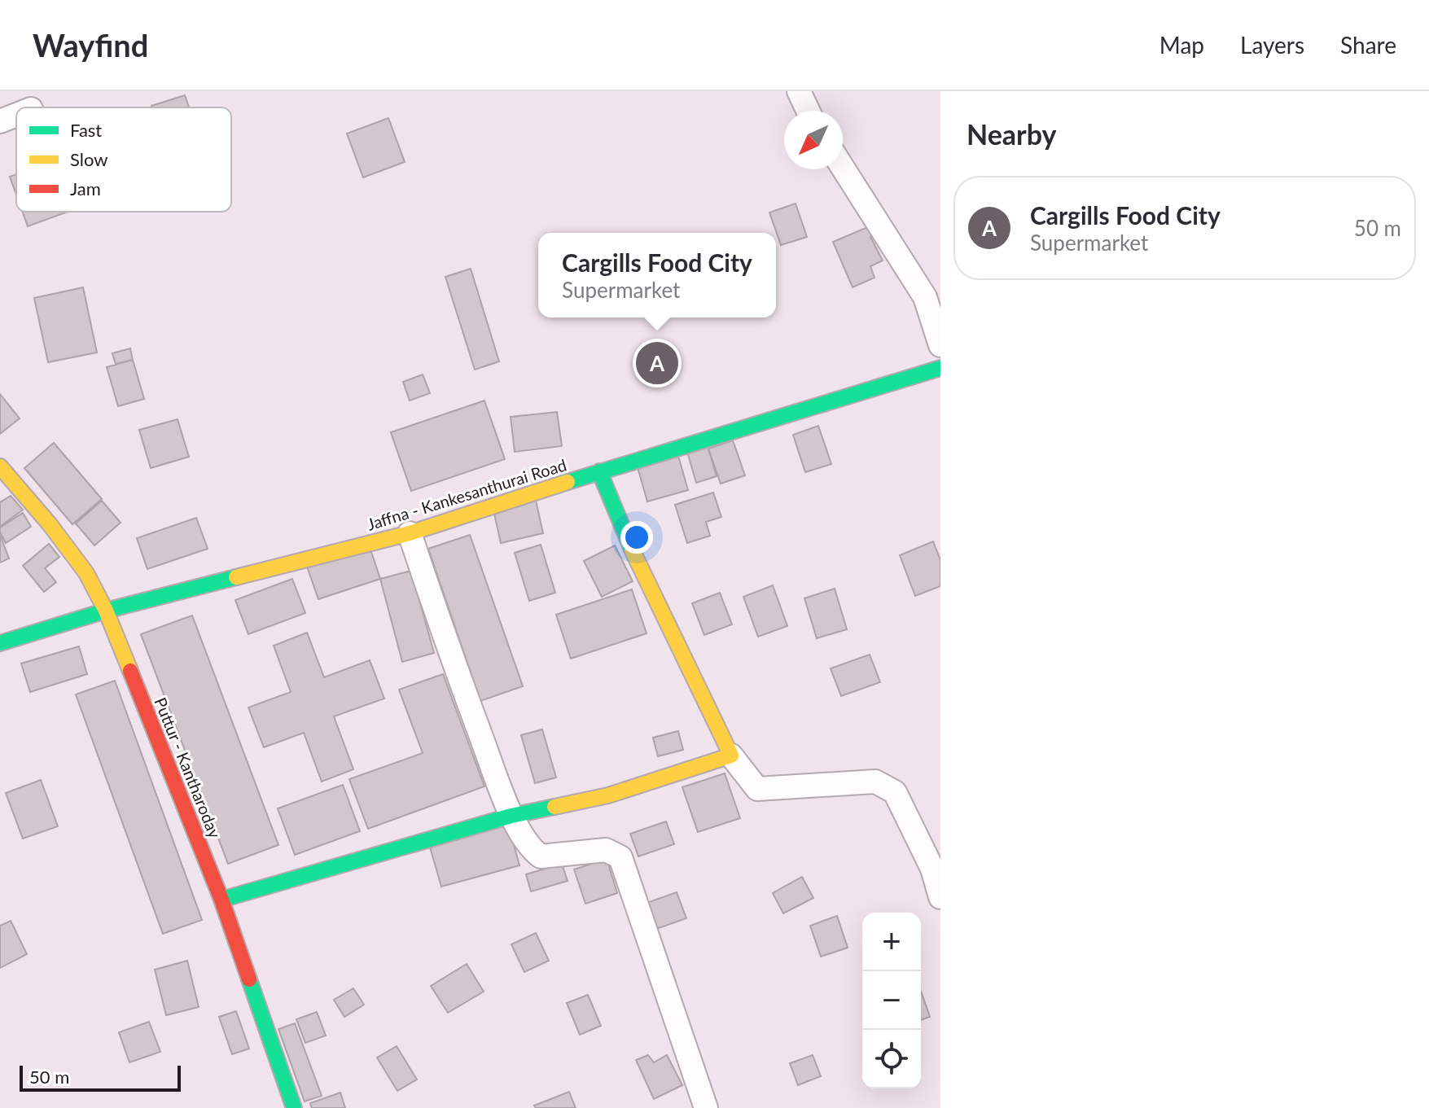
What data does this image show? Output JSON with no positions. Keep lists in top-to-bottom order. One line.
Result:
{"streets":{"main road":["Jaffna - Kankesanthurai Road","Puttur - Kantharoday"]},"crossings":[["Jaffna - Kankesanthurai Road","Puttur - Kantharoday"]],"legend":["Fast","Slow","Jam"],"scale_bar":"50 m","north":"bottom left","page":{"header":"Wayfind","nav":["Map","Layers","Share"],"heading":"Nearby","list":[{"mark":"A","name":"Cargills Food City","note":"Supermarket","value":"50 m"}],"popup":["Cargills Food City","Supermarket"],"pins":"A","map_buttons":["+","−"],"scale":"50 m"}}
